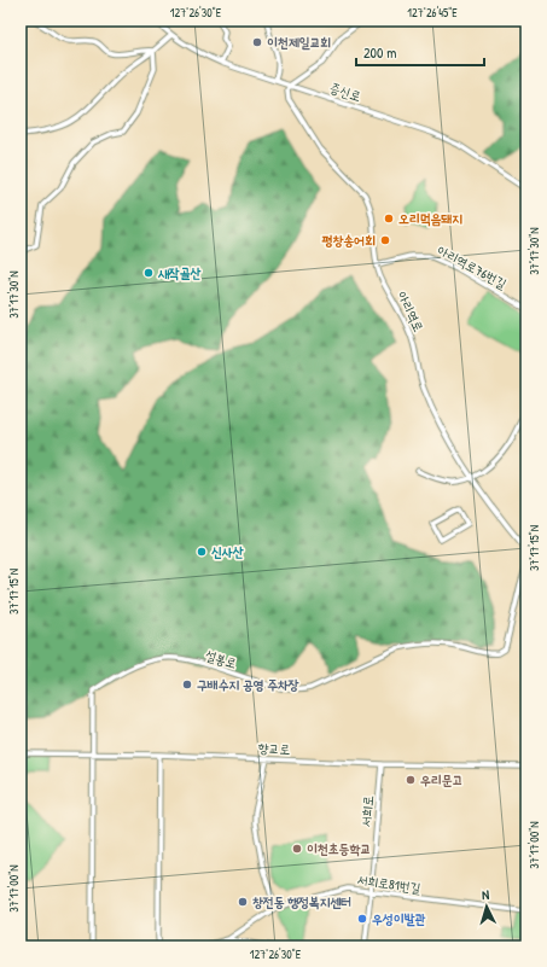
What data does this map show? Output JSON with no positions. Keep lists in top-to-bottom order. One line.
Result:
{"streets":{"street":["증신로","아리역로76번길","아리역로","설봉로","향교로","서희로","서희로81번길"]},"crossings":[["증신로","아리역로"],["아리역로76번길","아리역로"],["설봉로","향교로"],["향교로","서희로"],["서희로","서희로81번길"]],"places":["이천제일교회","오리먹음돼지","평창송어회","새작골산","신사산","구배수지 공영 주차장","우리문고","이천초등학교","창전동 행정복지센터","우성이발관"],"scale_bar":"200 m","north":"top","coordinates":["127°26'30\"E","127°26'45\"E","37°17'30\"N","37°17'15\"N","37°17'00\"N"]}
